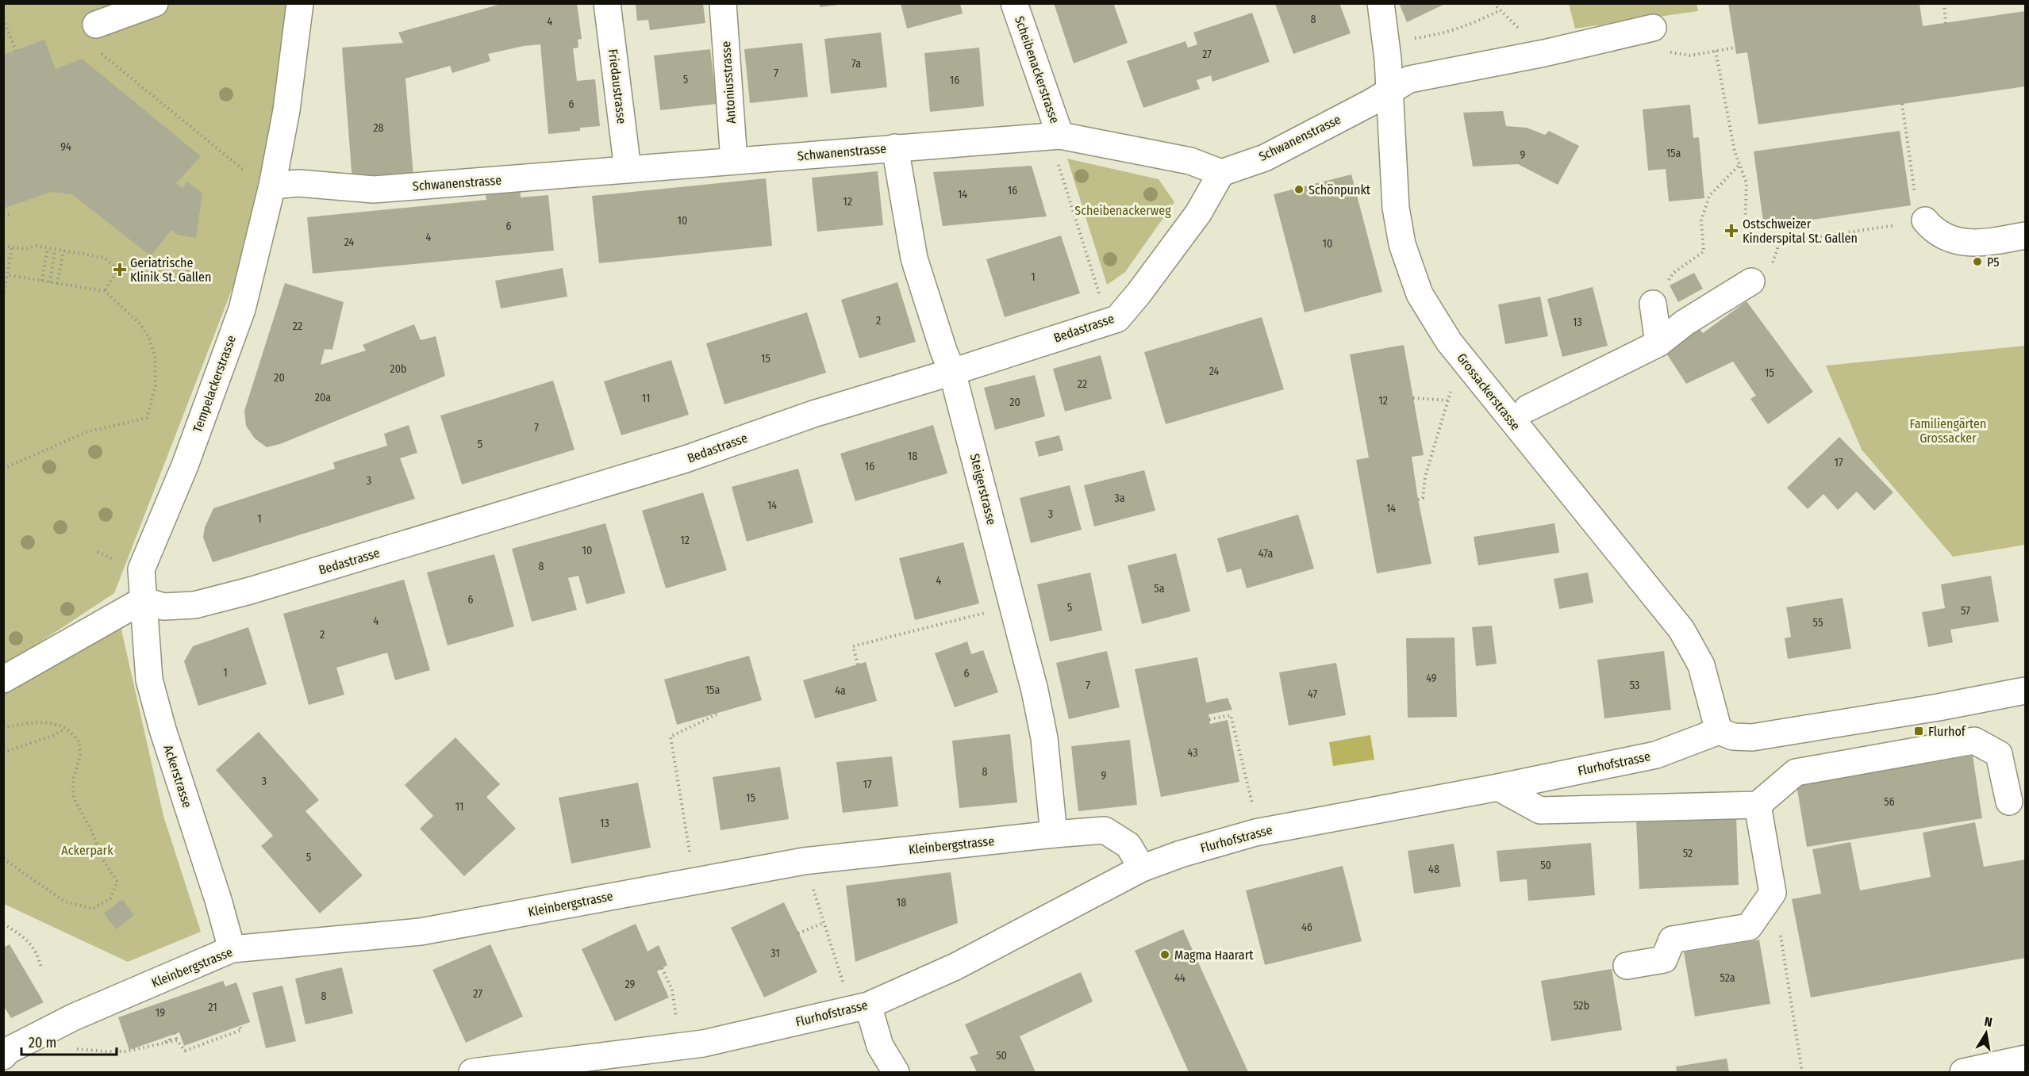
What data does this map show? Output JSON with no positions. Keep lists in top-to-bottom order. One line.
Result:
{"streets":{"street":["Scheibenackerstrasse","Antoniusstrasse","Friedaustrasse","Schwanenstrasse","Bedastrasse","Tempelackerstrasse","Grossackerstrasse","Steigerstrasse","Flurhofstrasse","Ackerstrasse","Kleinbergstrasse"]},"crossings":[["Scheibenackerstrasse","Schwanenstrasse"],["Antoniusstrasse","Schwanenstrasse"],["Friedaustrasse","Schwanenstrasse"],["Schwanenstrasse","Bedastrasse"],["Schwanenstrasse","Tempelackerstrasse"],["Schwanenstrasse","Grossackerstrasse"],["Schwanenstrasse","Steigerstrasse"],["Bedastrasse","Tempelackerstrasse"],["Bedastrasse","Steigerstrasse"],["Bedastrasse","Ackerstrasse"],["Tempelackerstrasse","Ackerstrasse"],["Grossackerstrasse","Flurhofstrasse"],["Steigerstrasse","Kleinbergstrasse"],["Flurhofstrasse","Kleinbergstrasse"],["Ackerstrasse","Kleinbergstrasse"]],"parks":["Scheibenackerweg","Familiengärten Grossacker","Ackerpark"],"places":{"other":["Schönpunkt","P5","Magma Haarart"],"health":["Ostschweizer Kinderspital St. Gallen","Geriatrische Klinik St. Gallen"],"transit":["Flurhof"]},"house_numbers":["8","4","27","7a","7","5","16","6","28","94","15a","9","16","14","12","10","6","4","24","10","1","2","13","22","15","20b","24","15","20","22","20a","11","12","20","7","5","18","17","16","3","3a","14","14","3","1","12","10","47a","8","4","5a","6","5","57","4","55","2","1","6","49","7","53","15a","4a","47","43","8","9","3","17","15","56","11","13","52","5","50","48","18","46","31","44","52a","29","27","8","52b","21","19","50"],"scale_bar":"20 m","north":"top"}
